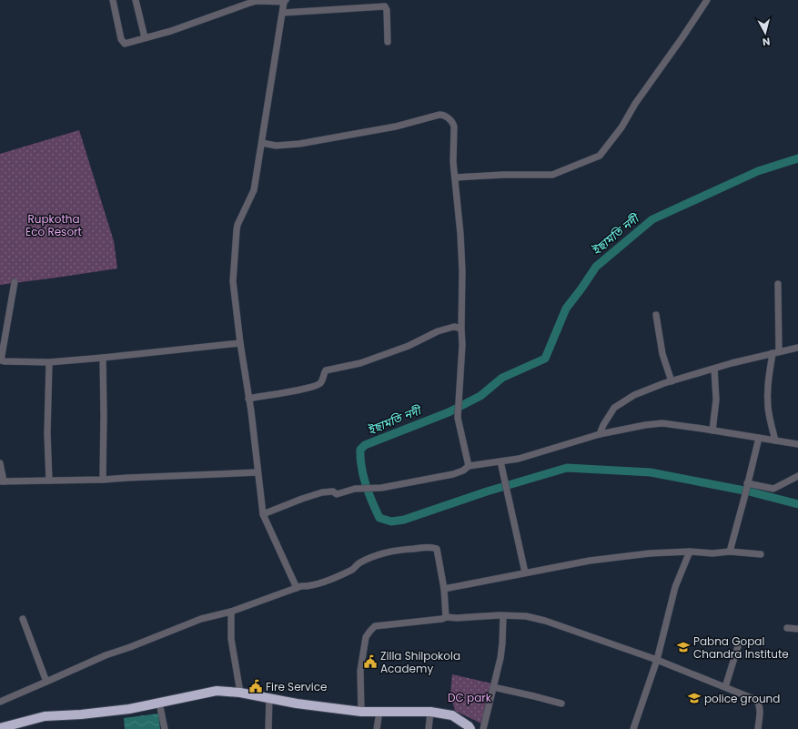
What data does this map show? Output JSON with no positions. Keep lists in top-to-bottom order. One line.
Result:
{"water":["ইছামতি নদী"],"parks":["Rupkotha Eco Resort","DC park"],"places":{"school or university":["Pabna Gopal Chandra Institute","police ground"],"public building":["Zilla Shilpokola Academy","Fire Service"]},"north":"bottom"}
